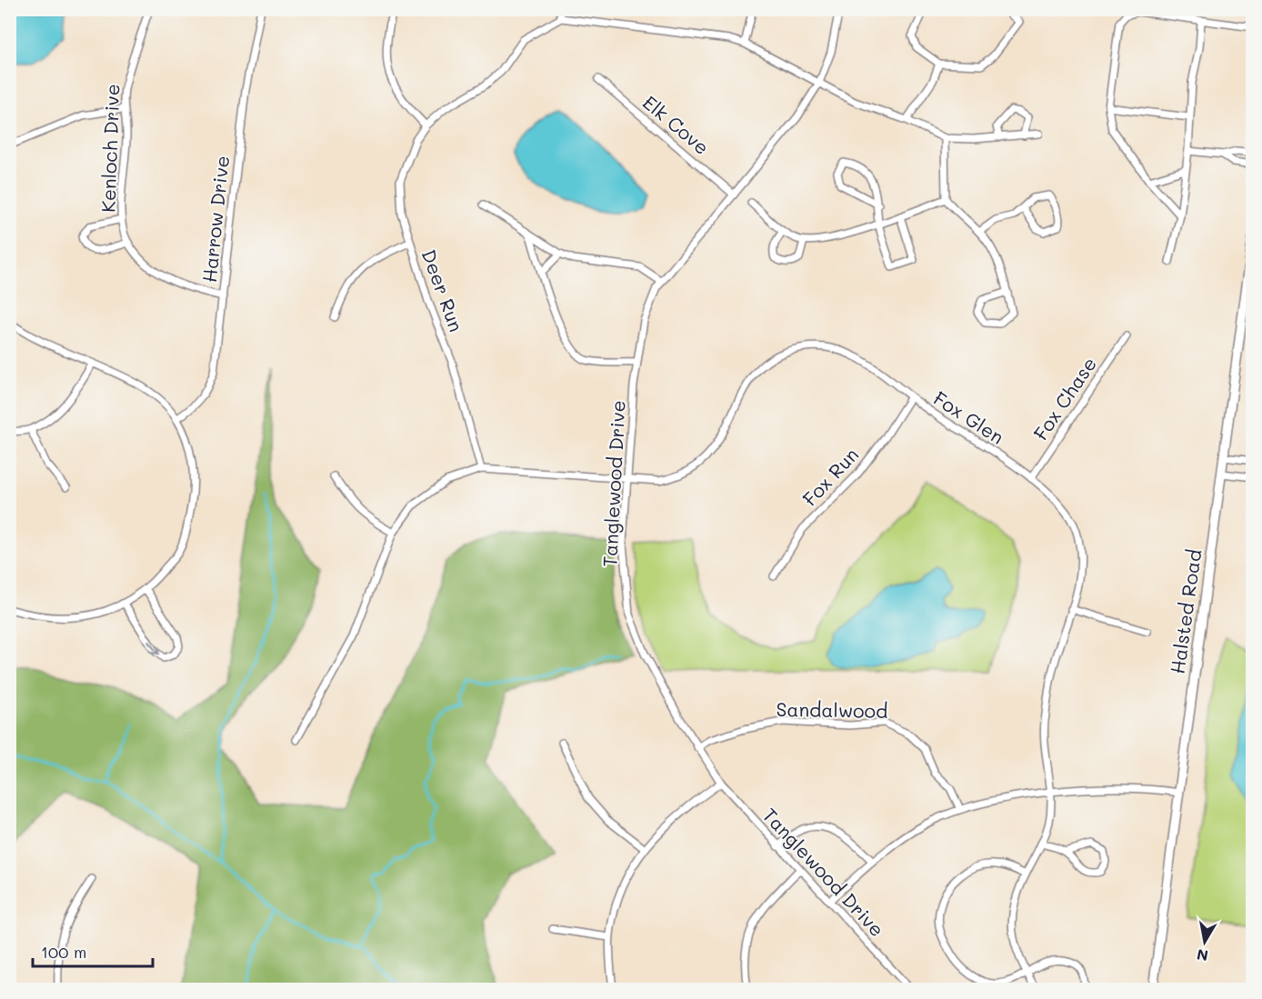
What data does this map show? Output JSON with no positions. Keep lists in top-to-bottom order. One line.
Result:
{"streets":{"street":["Elk Cove","Kenloch Drive","Harrow Drive","Deer Run","Fox Chase","Fox Glen","Fox Run","Tanglewood Drive","Halsted Road","Sandalwood"]},"crossings":[["Elk Cove","Tanglewood Drive"],["Kenloch Drive","Harrow Drive"],["Deer Run","Fox Glen"],["Fox Chase","Fox Glen"],["Fox Glen","Fox Run"],["Fox Glen","Tanglewood Drive"],["Tanglewood Drive","Sandalwood"]],"scale_bar":"100 m","north":"bottom"}
